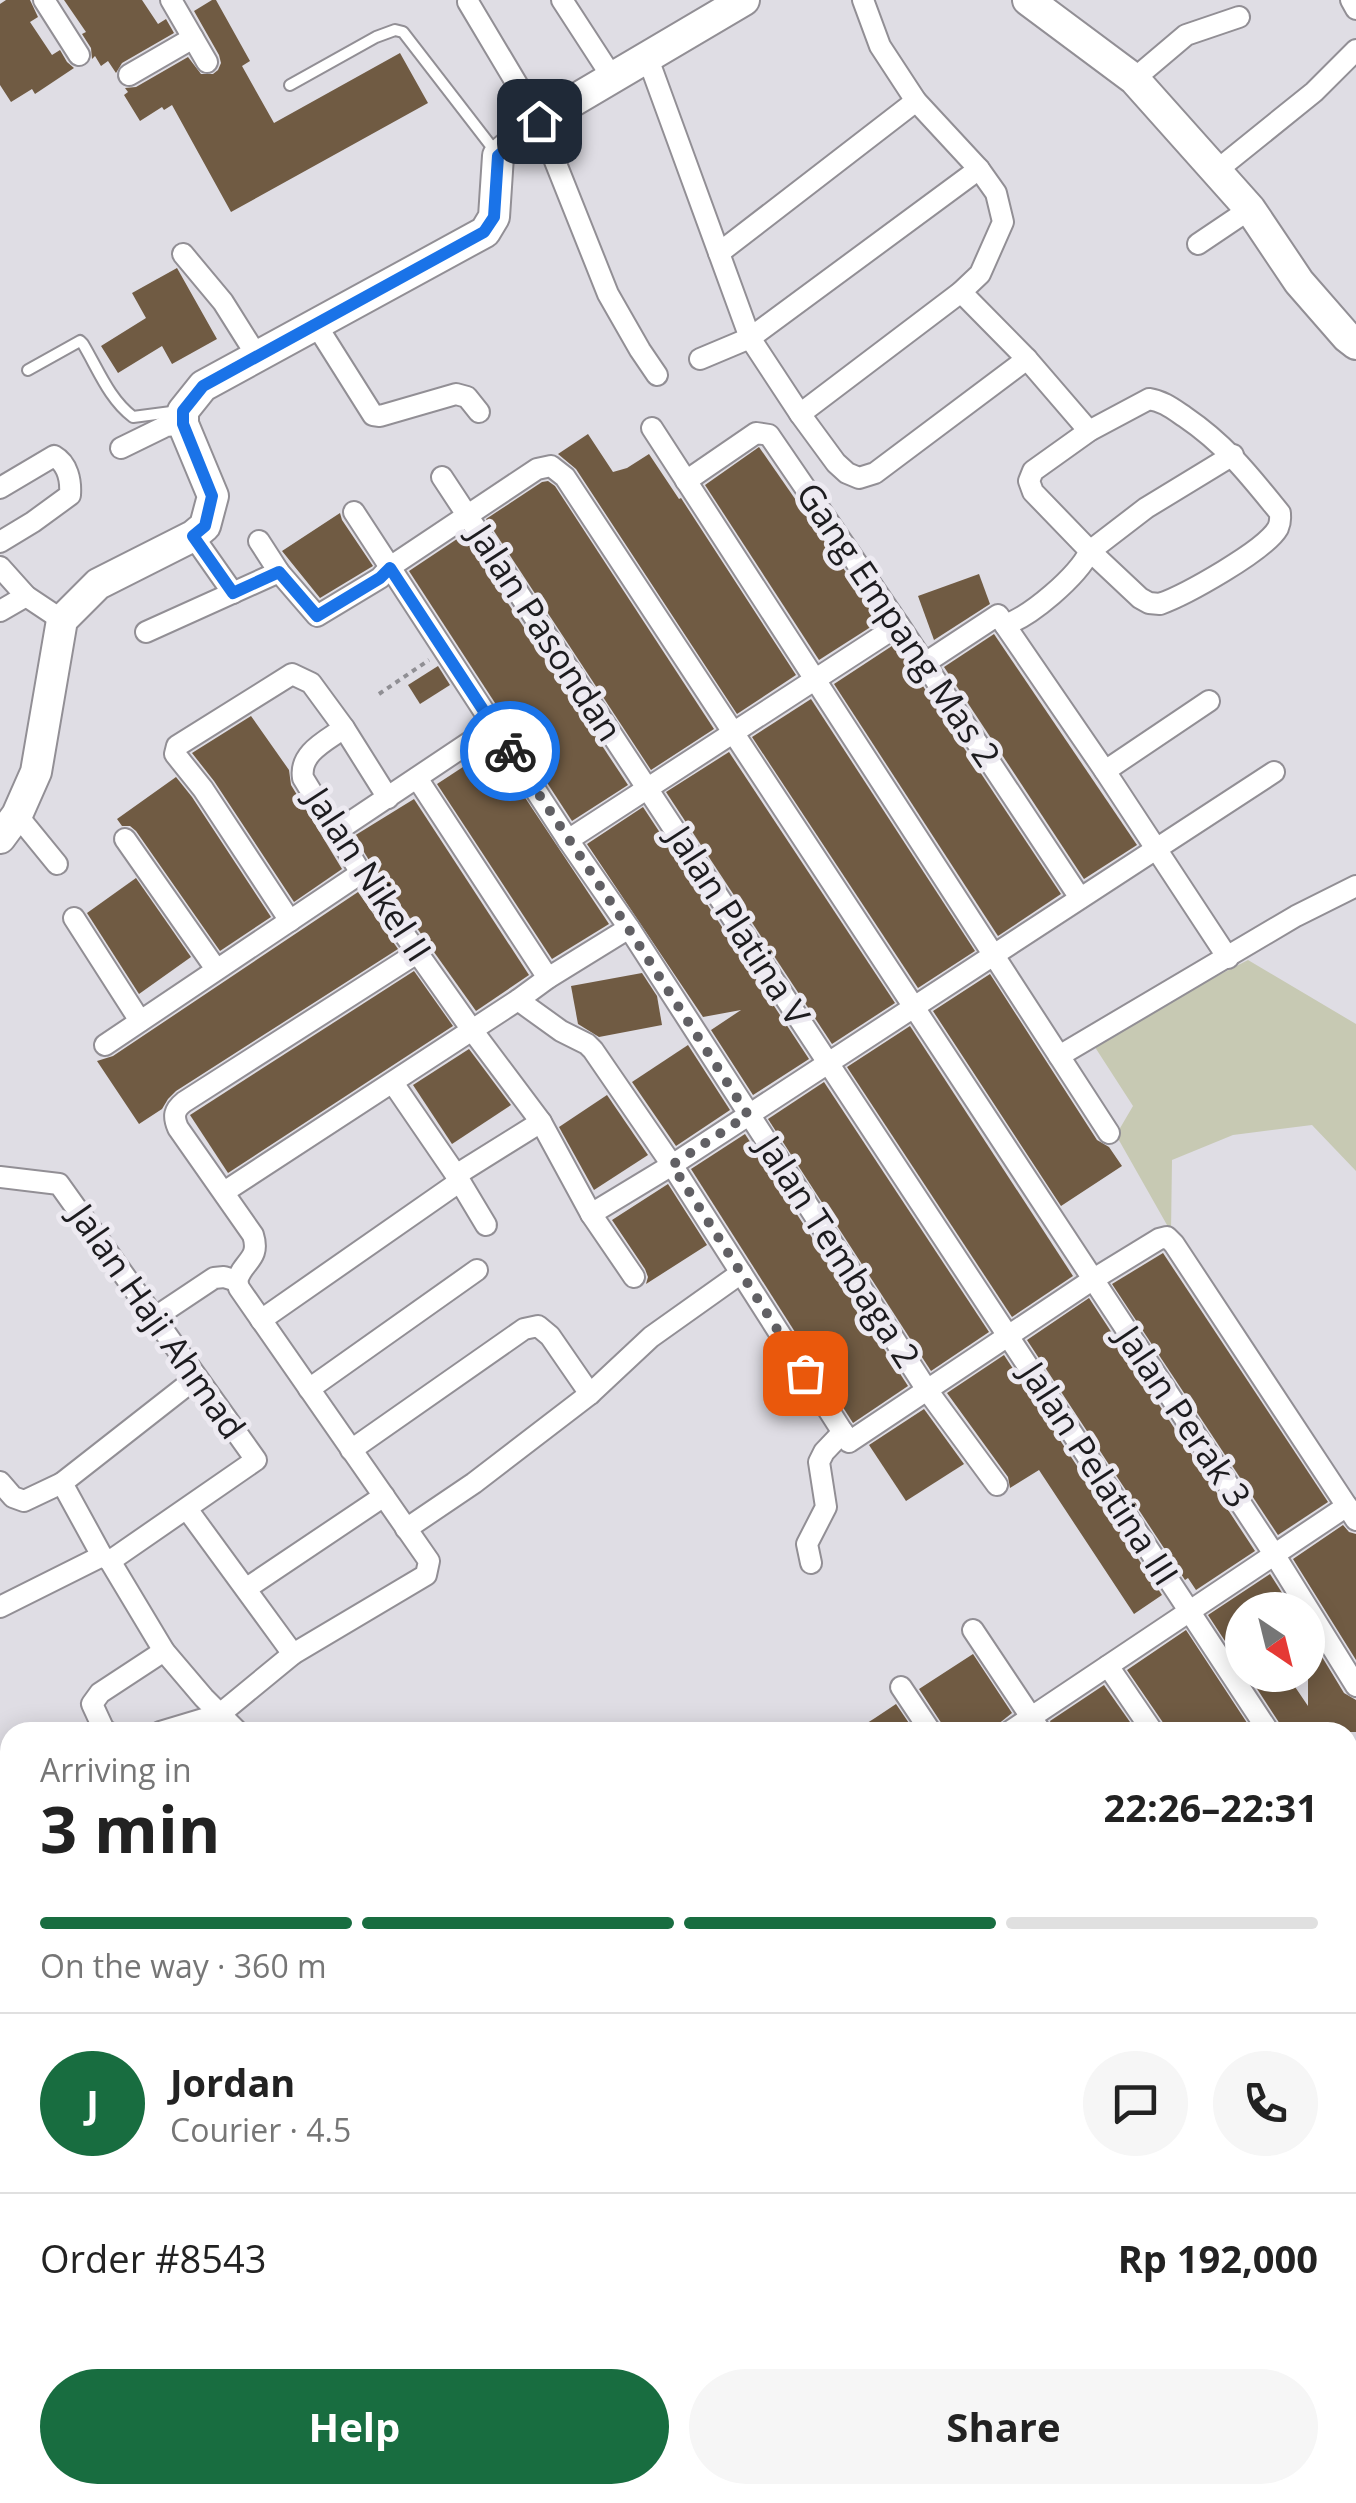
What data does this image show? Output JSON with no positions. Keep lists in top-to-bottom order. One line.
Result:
{"streets":{"street":["Gang Empang Mas 2","Jalan Pasondan","Jalan Nikel II","Jalan Platina V","Jalan Tembaga 2","Jalan Haji Ahmad","Jalan Perak 3","Jalan Pelatina III"]},"crossings":[["Jalan Pasondan","Jalan Platina V"],["Jalan Pasondan","Jalan Perak 3"],["Jalan Platina V","Jalan Pelatina III"]],"north":"bottom right","page":{"heading":["3 min","Arriving in","22:26–22:31"],"panel":["Jordan","Courier · 4.5","Order #8543","Rp 192,000"],"bar":"On the way · 360 m","round":"J","buttons":["Help","Share"]}}
